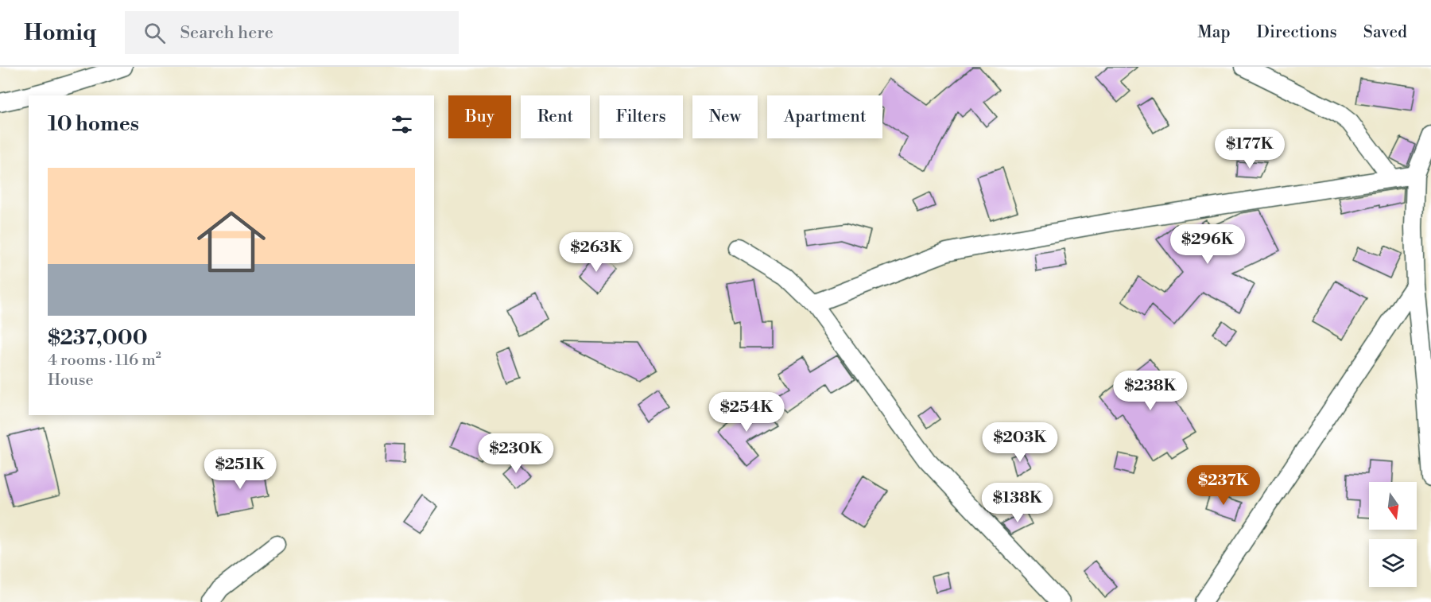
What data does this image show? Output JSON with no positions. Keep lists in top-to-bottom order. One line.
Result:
{"north":"bottom","page":{"header":"Homiq","search":"Search here","nav":["Map","Directions","Saved"],"chip":["Buy","Rent","Filters","New","Apartment"],"heading":"10 homes","price":["$177K","$296K","$263K","$238K","$254K","$203K","$230K","$251K","$237K","$138K"],"list":[{"name":"$237,000","note":"4 rooms · 116 m² · House"}]}}
